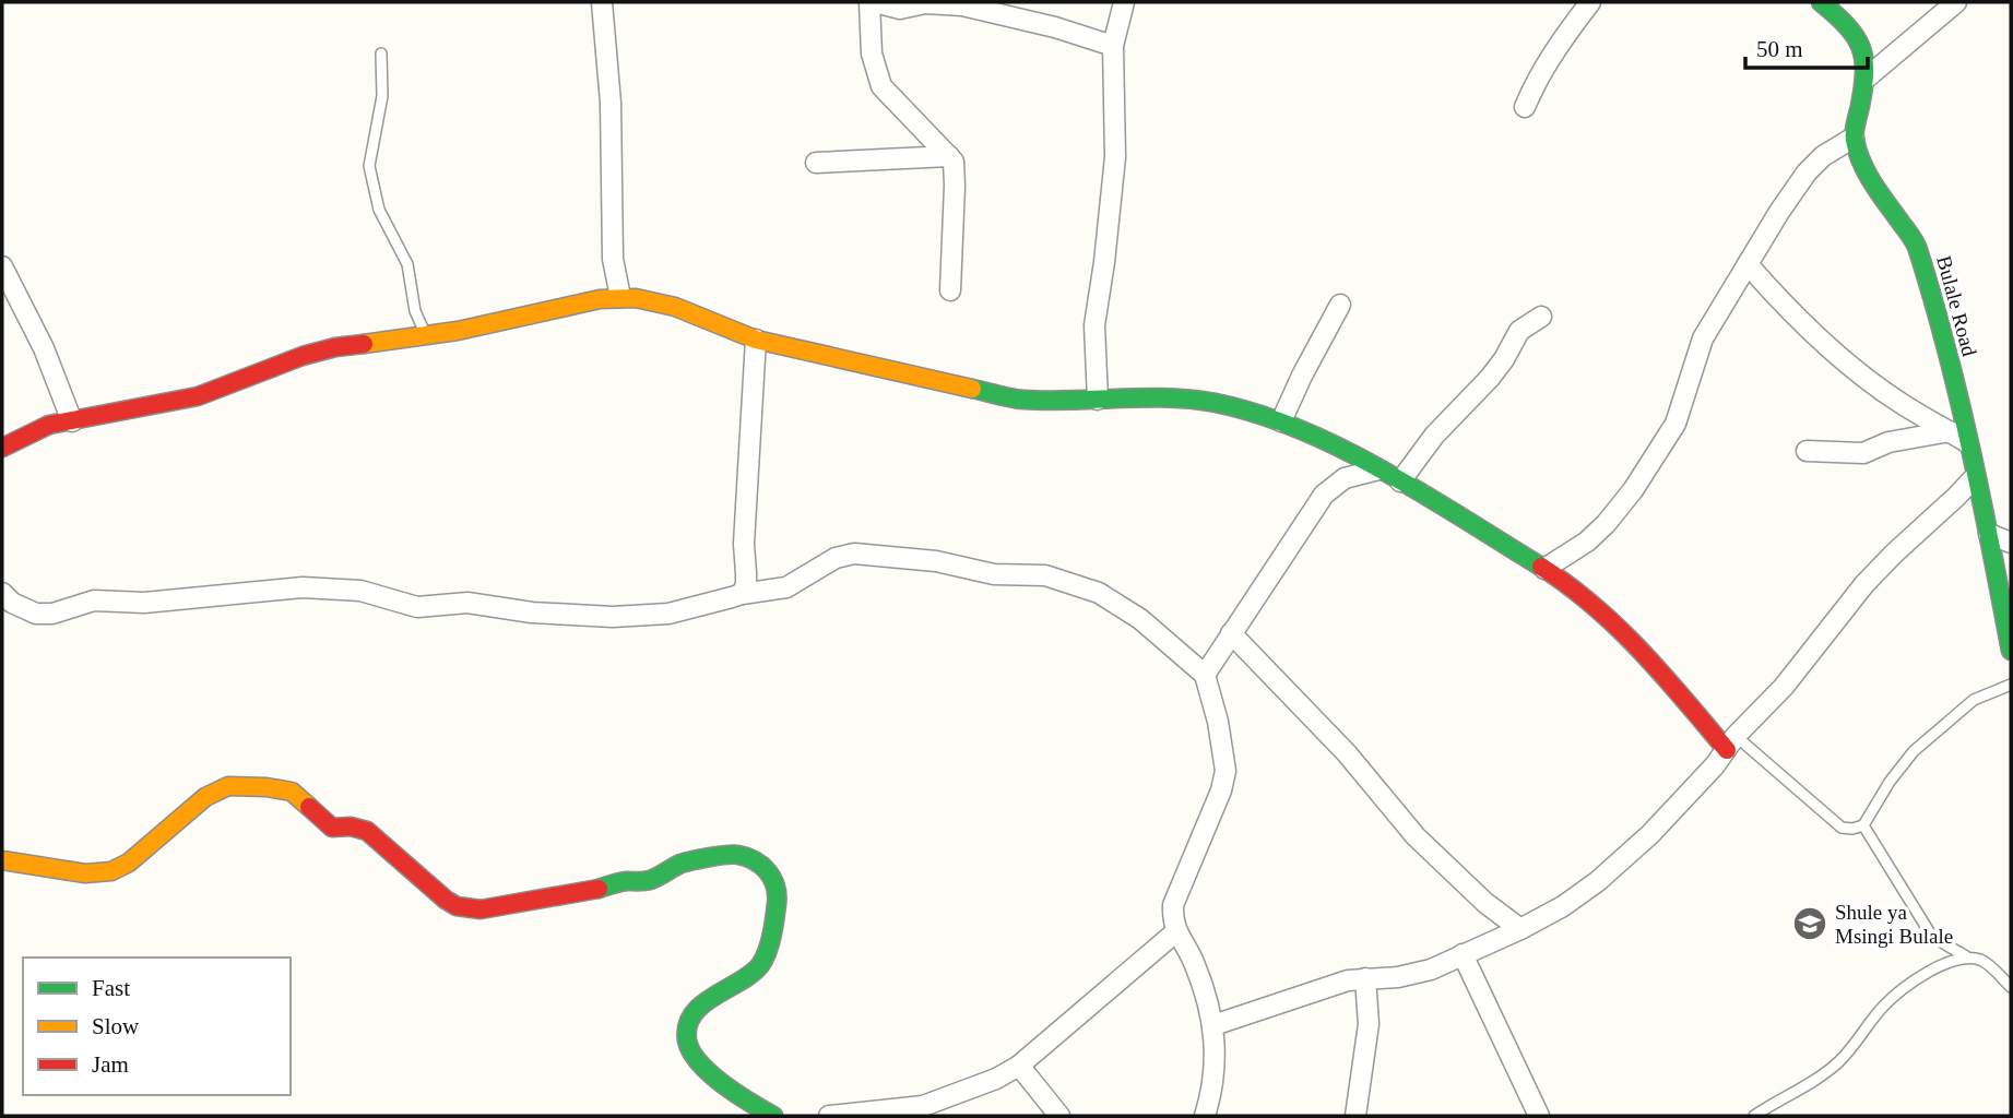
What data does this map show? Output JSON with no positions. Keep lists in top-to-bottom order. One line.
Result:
{"streets":{"street":["Bulale Road"]},"places":{"school or university":["Shule ya Msingi Bulale"]},"legend":["Fast","Slow","Jam"],"scale_bar":"50 m"}
